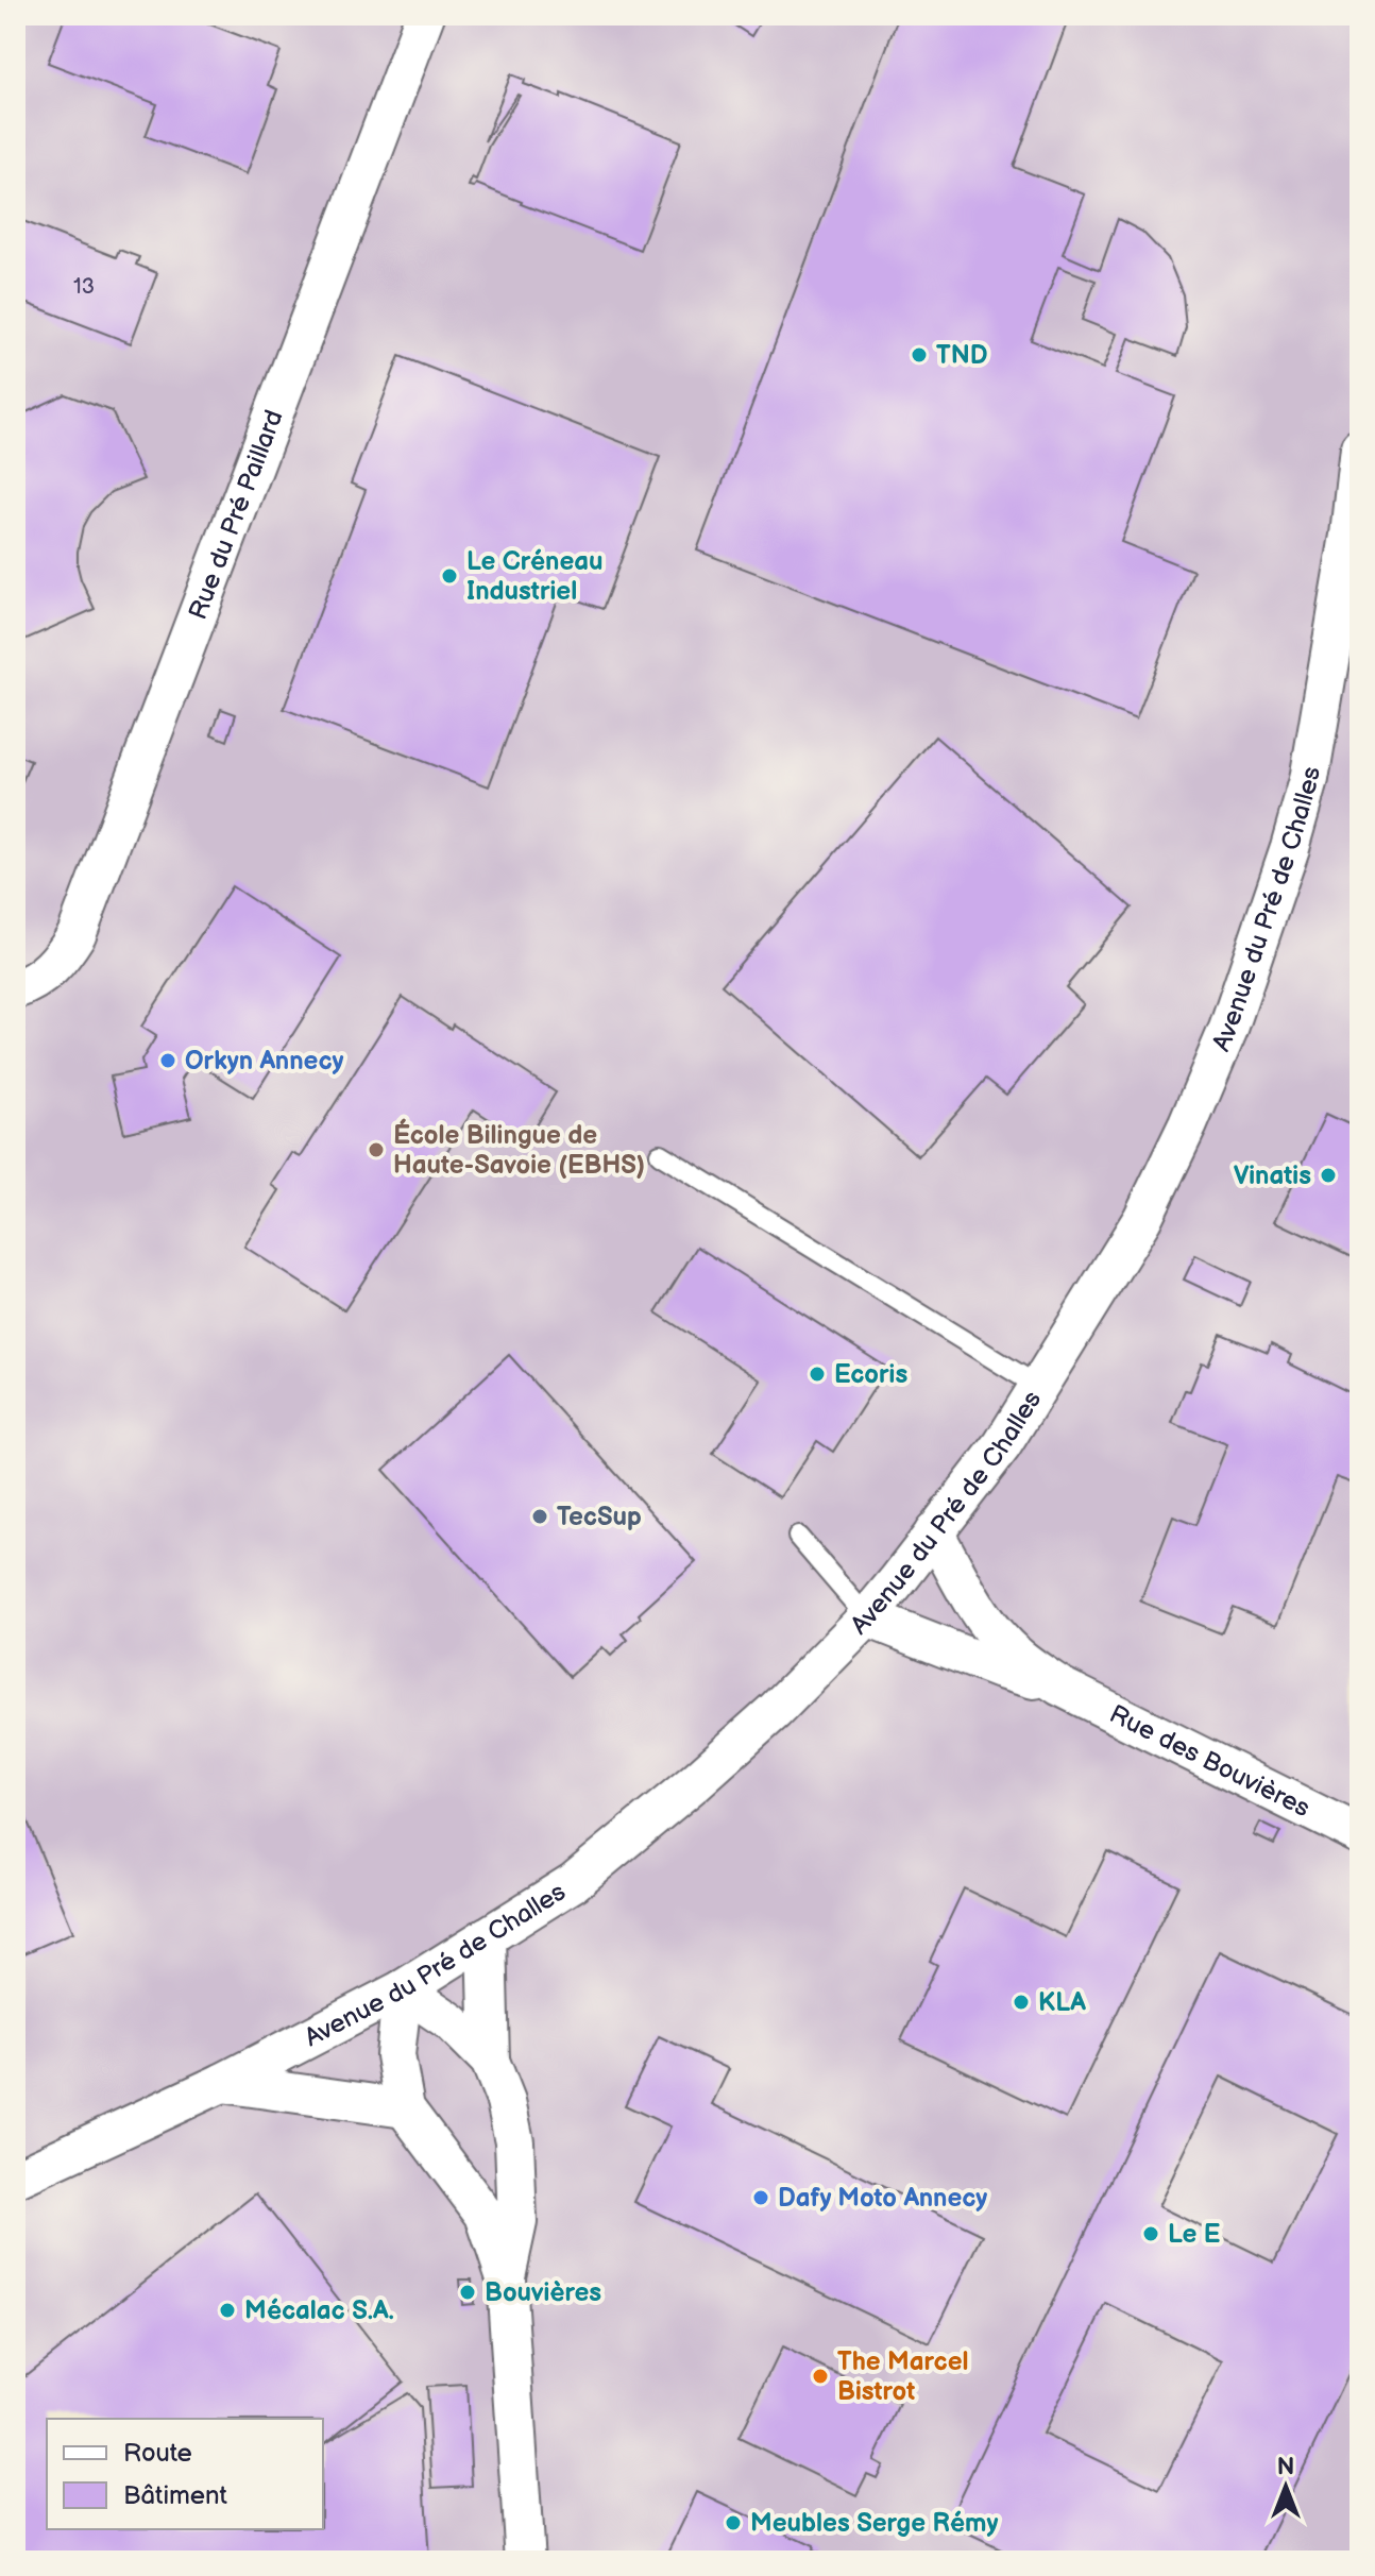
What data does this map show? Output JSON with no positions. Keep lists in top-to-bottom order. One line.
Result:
{"streets":{"street":["Rue du Pré Paillard","Avenue du Pré de Challes","Rue des Bouvières"]},"crossings":[["Avenue du Pré de Challes","Rue des Bouvières"]],"places":["TND","Le Créneau Industriel","Orkyn Annecy","École Bilingue de Haute-Savoie (EBHS)","Vinatis","Ecoris","TecSup","KLA","Dafy Moto Annecy","Le E","Bouvières","Mécalac S.A.","The Marcel Bistrot","Meubles Serge Rémy"],"house_numbers":["13"],"legend":["Route","Bâtiment"],"north":"top"}
